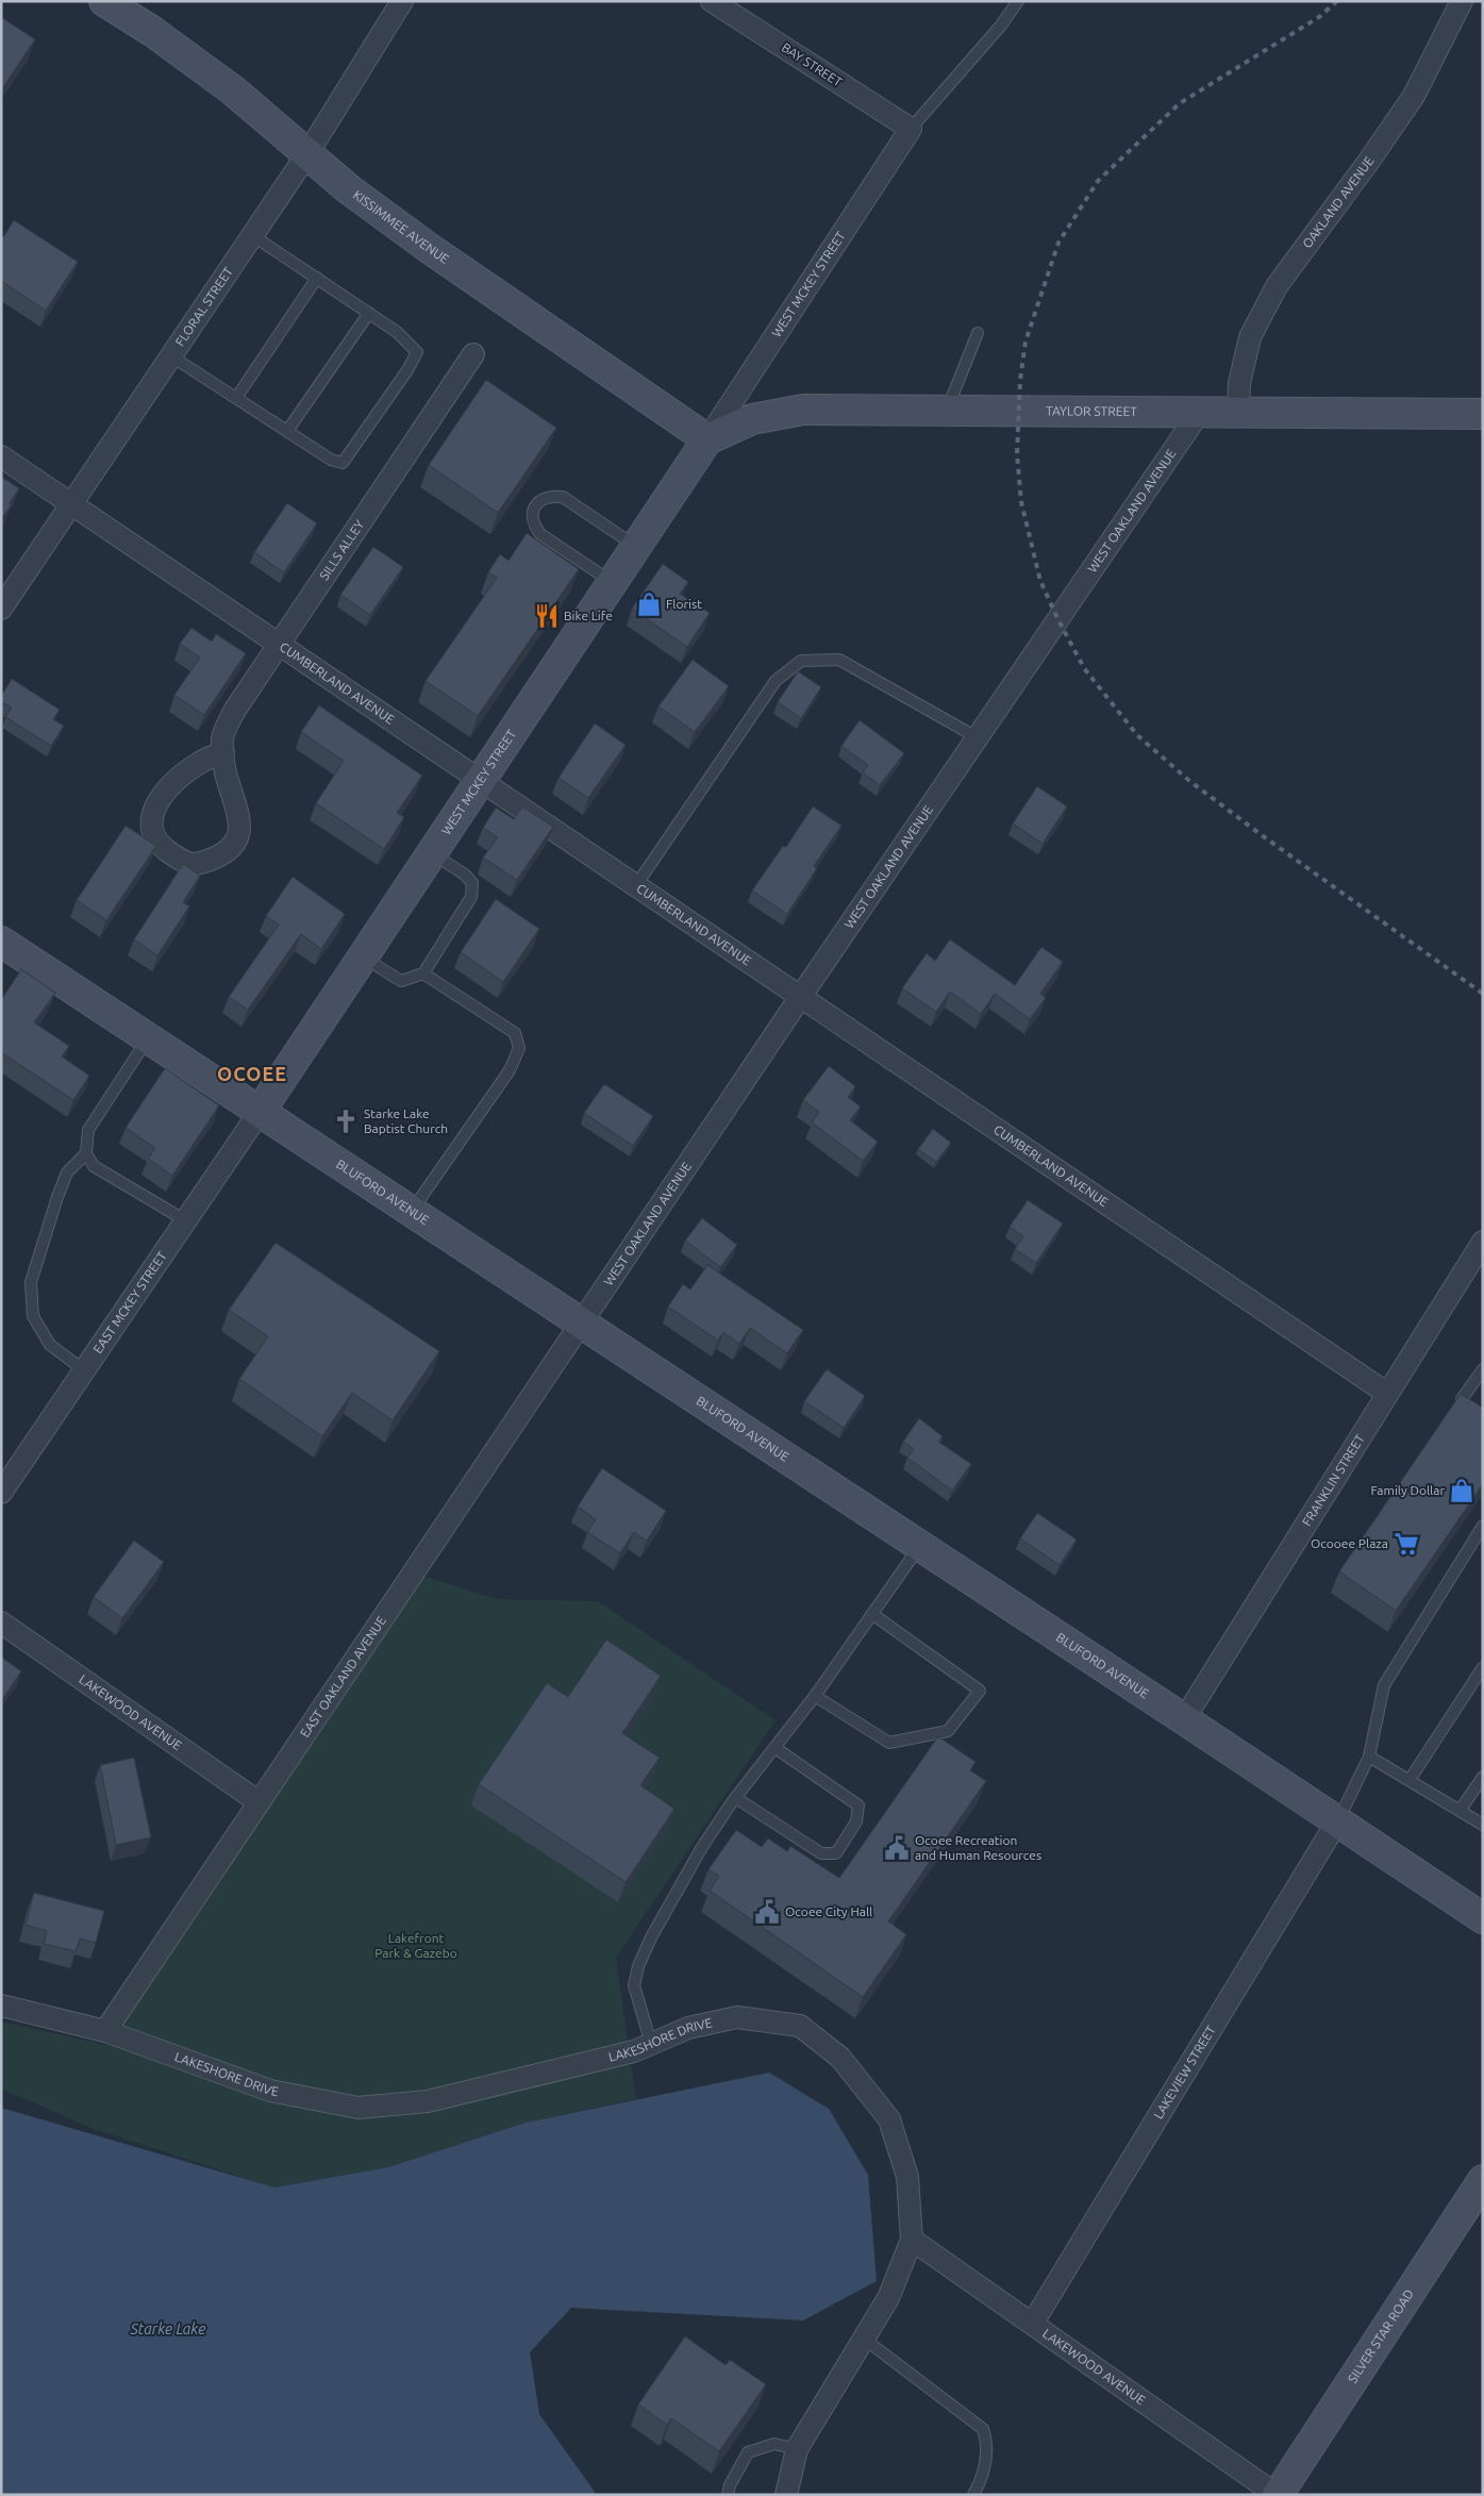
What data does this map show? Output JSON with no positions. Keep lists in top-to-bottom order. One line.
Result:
{"streets":{"street":["BAY STREET","OAKLAND AVENUE","KISSIMMEE AVENUE","WEST MCKEY STREET","FLORAL STREET","TAYLOR STREET","WEST OAKLAND AVENUE","SILLS ALLEY","CUMBERLAND AVENUE","BLUFORD AVENUE","EAST MCKEY STREET","FRANKLIN STREET","EAST OAKLAND AVENUE","LAKEWOOD AVENUE","LAKESHORE DRIVE","LAKEVIEW STREET","SILVER STAR ROAD"]},"crossings":[["BAY STREET","WEST MCKEY STREET"],["OAKLAND AVENUE","TAYLOR STREET"],["KISSIMMEE AVENUE","WEST MCKEY STREET"],["KISSIMMEE AVENUE","FLORAL STREET"],["KISSIMMEE AVENUE","TAYLOR STREET"],["WEST MCKEY STREET","TAYLOR STREET"],["WEST MCKEY STREET","CUMBERLAND AVENUE"],["WEST MCKEY STREET","BLUFORD AVENUE"],["WEST MCKEY STREET","EAST MCKEY STREET"],["FLORAL STREET","CUMBERLAND AVENUE"],["TAYLOR STREET","WEST OAKLAND AVENUE"],["WEST OAKLAND AVENUE","CUMBERLAND AVENUE"],["WEST OAKLAND AVENUE","BLUFORD AVENUE"],["WEST OAKLAND AVENUE","EAST OAKLAND AVENUE"],["SILLS ALLEY","CUMBERLAND AVENUE"],["CUMBERLAND AVENUE","FRANKLIN STREET"],["BLUFORD AVENUE","EAST MCKEY STREET"],["BLUFORD AVENUE","FRANKLIN STREET"],["BLUFORD AVENUE","EAST OAKLAND AVENUE"],["BLUFORD AVENUE","LAKEVIEW STREET"],["EAST OAKLAND AVENUE","LAKEWOOD AVENUE"],["EAST OAKLAND AVENUE","LAKESHORE DRIVE"],["LAKEWOOD AVENUE","LAKESHORE DRIVE"],["LAKEWOOD AVENUE","LAKEVIEW STREET"],["LAKEWOOD AVENUE","SILVER STAR ROAD"]],"districts":["OCOEE"],"water":["Starke Lake"],"parks":["Lakefront Park & Gazebo"],"places":{"shop":["Florist","Family Dollar"],"restaurant":["Bike Life"],"church":["Starke Lake Baptist Church"],"supermarket":["Ocooee Plaza"],"public building":["Ocoee Recreation and Human Resources","Ocoee City Hall"]}}
